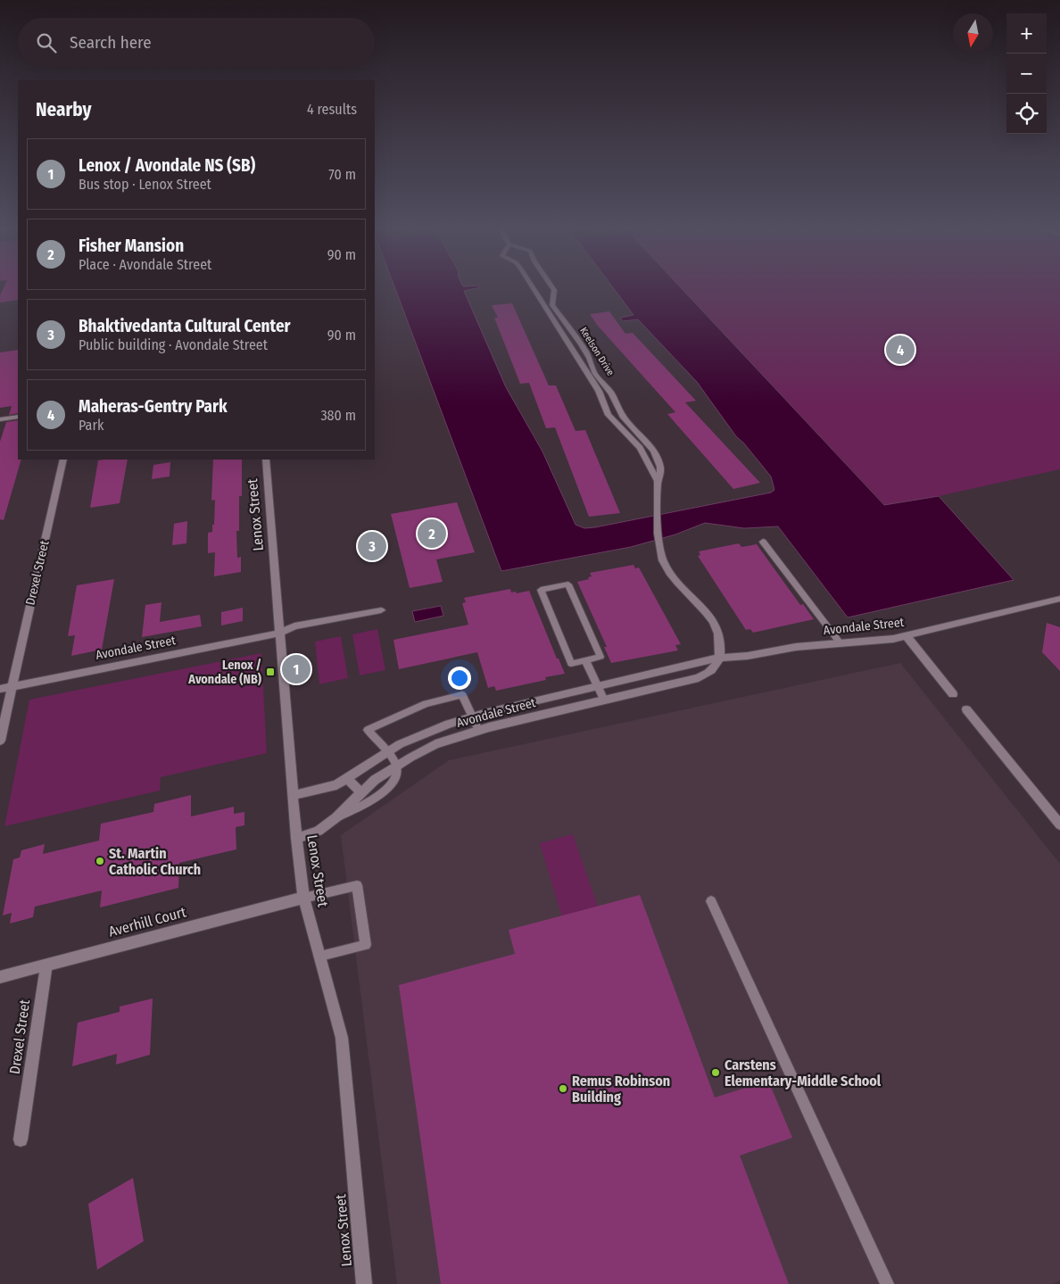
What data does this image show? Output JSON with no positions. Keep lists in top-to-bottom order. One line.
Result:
{"streets":{"street":["Keelson Drive","Lenox Street","Drexel Street","Avondale Street","Averhill Court"]},"crossings":[["Keelson Drive","Avondale Street"],["Lenox Street","Avondale Street"],["Lenox Street","Averhill Court"],["Drexel Street","Avondale Street"],["Drexel Street","Averhill Court"]],"places":{"transit":["Lenox / Avondale (NB)"],"other":["St. Martin Catholic Church","Carstens Elementary-Middle School","Remus Robinson Building"]},"north":"bottom","page":{"map_buttons":["+","−"],"search":"Search here","heading":["Nearby","4 results"],"list":[{"mark":"1","name":"Lenox / Avondale NS (SB)","note":"Bus stop · Lenox Street","value":"70 m"},{"mark":"2","name":"Fisher Mansion","note":"Place · Avondale Street","value":"90 m"},{"mark":"3","name":"Bhaktivedanta Cultural Center","note":"Public building · Avondale Street","value":"90 m"},{"mark":"4","name":"Maheras-Gentry Park","note":"Park","value":"380 m"}],"pins":["4","2","3","1"]}}
